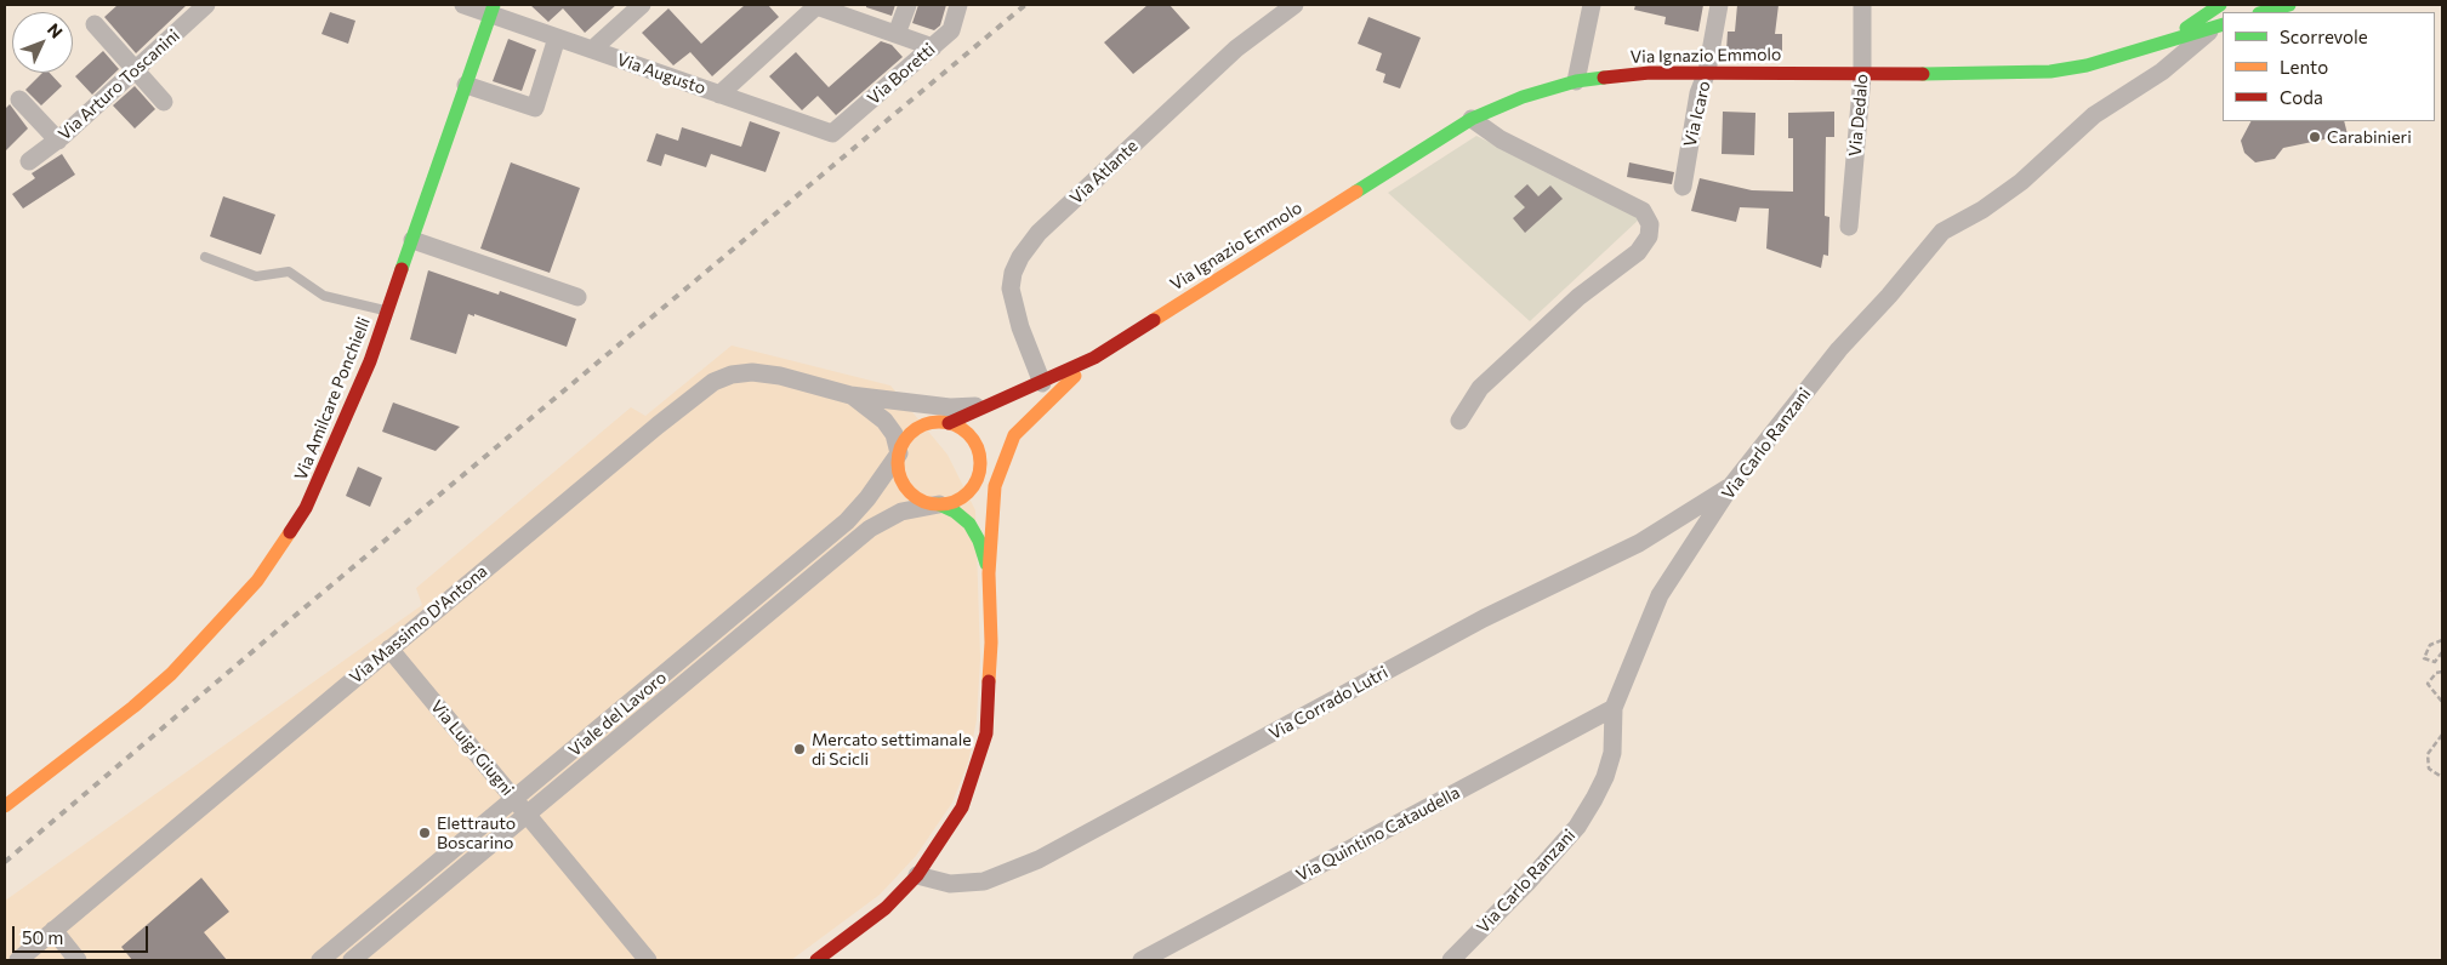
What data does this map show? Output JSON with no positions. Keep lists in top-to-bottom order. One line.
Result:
{"streets":{"street":["Via Ignazio Emmolo","Via Augusto","Via Boretti","Via Arturo Toscanini","Via Icaro","Via Dedalo","Via Atlante","Via Amilcare Ponchielli","Via Carlo Ranzani","Via Massimo D'Antona","Via Corrado Lutri","Viale del Lavoro","Via Luigi Giugni","Via Quintino Cataudella"]},"crossings":[["Via Ignazio Emmolo","Via Icaro"],["Via Ignazio Emmolo","Via Dedalo"],["Via Ignazio Emmolo","Via Carlo Ranzani"],["Via Augusto","Via Boretti"],["Via Augusto","Via Amilcare Ponchielli"],["Via Carlo Ranzani","Via Corrado Lutri"],["Via Carlo Ranzani","Via Quintino Cataudella"],["Via Massimo D'Antona","Via Luigi Giugni"],["Viale del Lavoro","Via Luigi Giugni"]],"places":["Carabinieri","Mercato settimanale di Scicli","Elettrauto Boscarino"],"legend":["Scorrevole","Lento","Coda"],"scale_bar":"50 m","north":"top right"}
